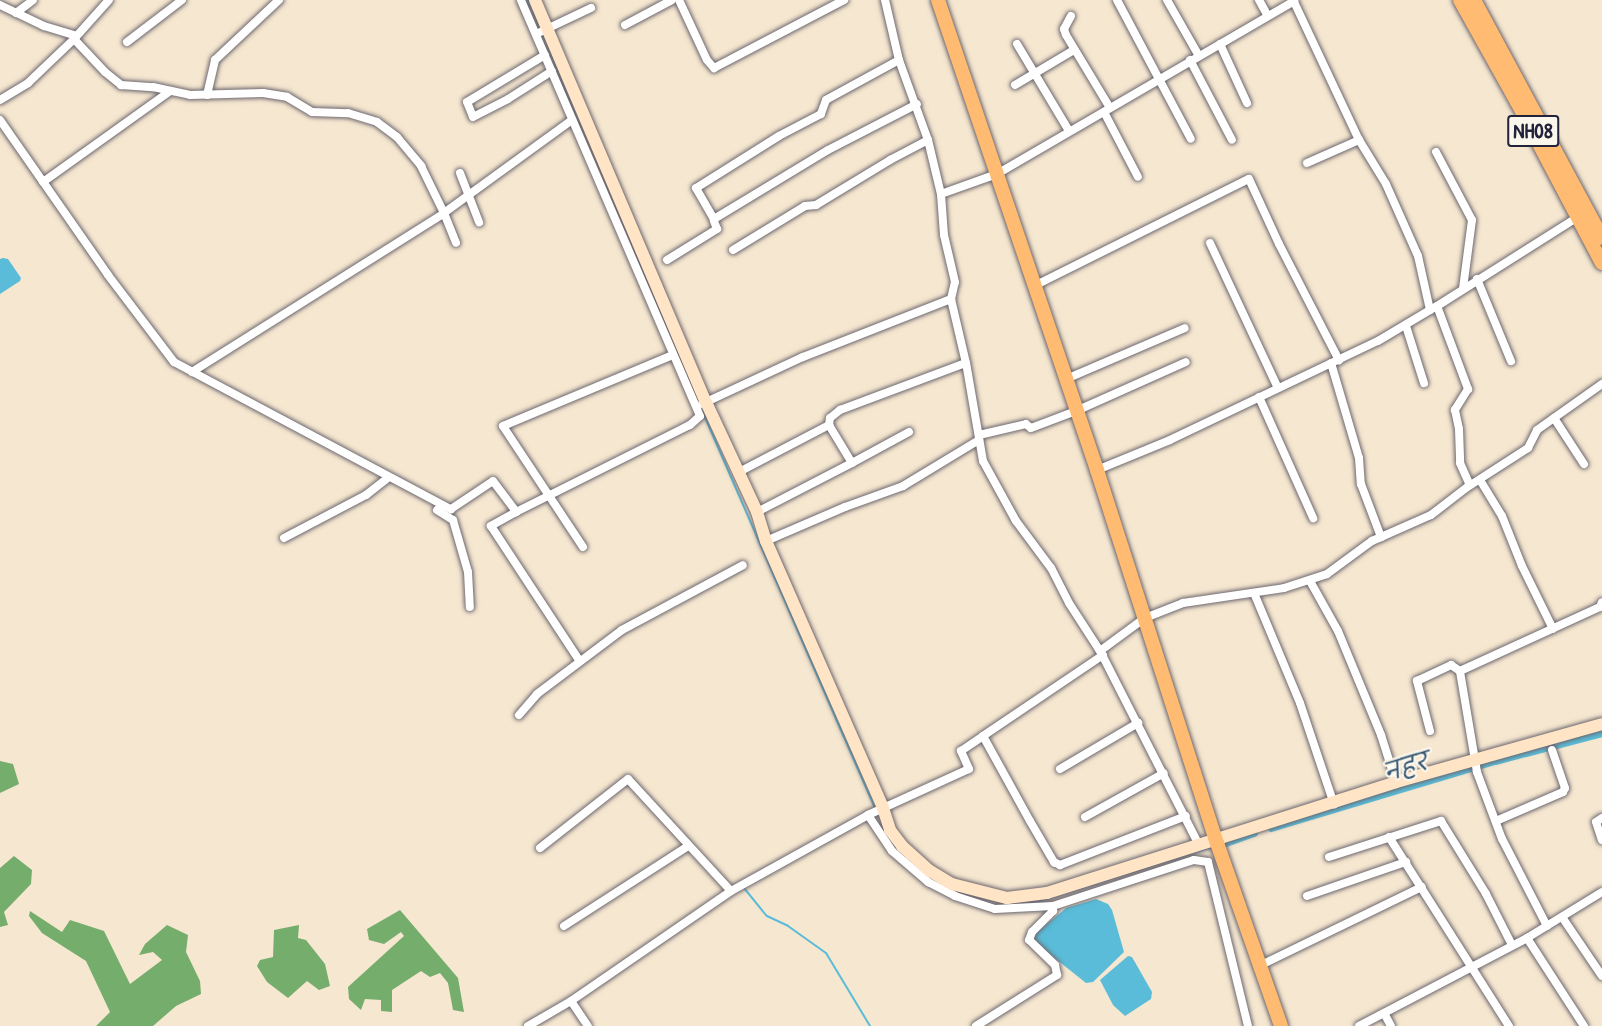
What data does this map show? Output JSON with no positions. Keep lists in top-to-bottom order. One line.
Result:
{"streets":{"main road":["NH08"]},"water":["नहर"]}
